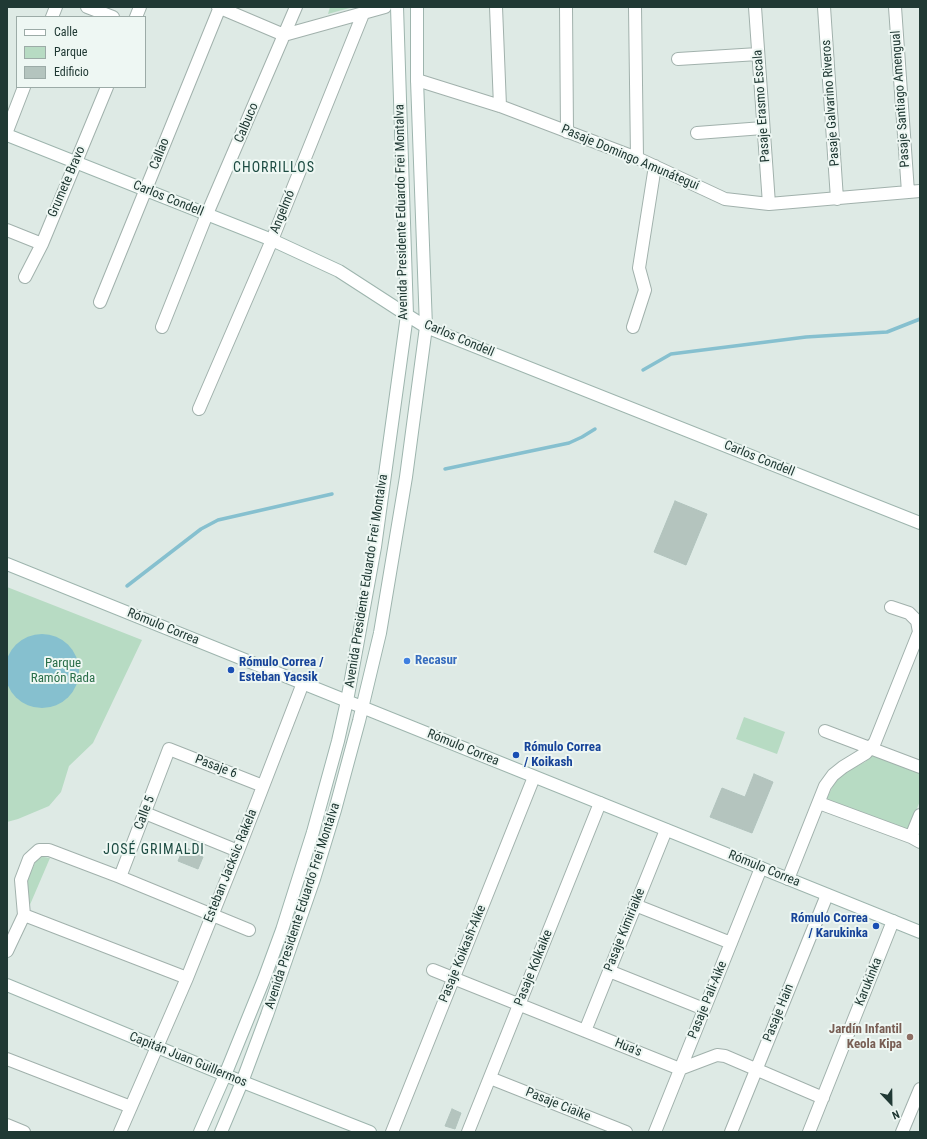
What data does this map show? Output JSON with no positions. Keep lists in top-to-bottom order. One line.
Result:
{"streets":{"street":["Pasaje Santiago Amengual","Pasaje Galvarino Riveros","Pasaje Erasmo Escala","Calbuco","Callao","Pasaje Domingo Amunátegui","Grumete Bravo","Carlos Condell","Angelmó","Avenida Presidente Eduardo Frei Montalva","Rómulo Correa","Pasaje 6","Calle 5","Esteban Jacksic Rakela","Pasaje Kimiriaike","Pasaje Koikash-Aike","Pasaje Kolkaike","Karukinka","Pasaje Pali-Aike","Pasaje Hain","Hua's","Capitán Juan Guillermos","Pasaje Ciaike"]},"crossings":[["Pasaje Santiago Amengual","Pasaje Domingo Amunátegui"],["Pasaje Galvarino Riveros","Pasaje Domingo Amunátegui"],["Pasaje Erasmo Escala","Pasaje Domingo Amunátegui"],["Calbuco","Carlos Condell"],["Callao","Carlos Condell"],["Pasaje Domingo Amunátegui","Avenida Presidente Eduardo Frei Montalva"],["Grumete Bravo","Carlos Condell"],["Carlos Condell","Angelmó"],["Carlos Condell","Avenida Presidente Eduardo Frei Montalva"],["Avenida Presidente Eduardo Frei Montalva","Rómulo Correa"],["Avenida Presidente Eduardo Frei Montalva","Capitán Juan Guillermos"],["Rómulo Correa","Esteban Jacksic Rakela"],["Rómulo Correa","Pasaje Kimiriaike"],["Rómulo Correa","Pasaje Koikash-Aike"],["Rómulo Correa","Pasaje Kolkaike"],["Rómulo Correa","Karukinka"],["Rómulo Correa","Pasaje Pali-Aike"],["Rómulo Correa","Pasaje Hain"],["Pasaje 6","Calle 5"],["Pasaje 6","Esteban Jacksic Rakela"],["Esteban Jacksic Rakela","Capitán Juan Guillermos"],["Pasaje Kimiriaike","Hua's"],["Pasaje Koikash-Aike","Hua's"],["Pasaje Kolkaike","Hua's"],["Pasaje Kolkaike","Pasaje Ciaike"],["Pasaje Pali-Aike","Hua's"]],"districts":["CHORRILLOS","JOSÉ GRIMALDI"],"parks":["Parque Ramón Rada"],"places":["Recasur","Rómulo Correa / Esteban Yacsik","Rómulo Correa / Koikash","Rómulo Correa / Karukinka","Jardín Infantil Keola Kipa"],"legend":["Calle","Parque","Edificio"],"north":"bottom"}
